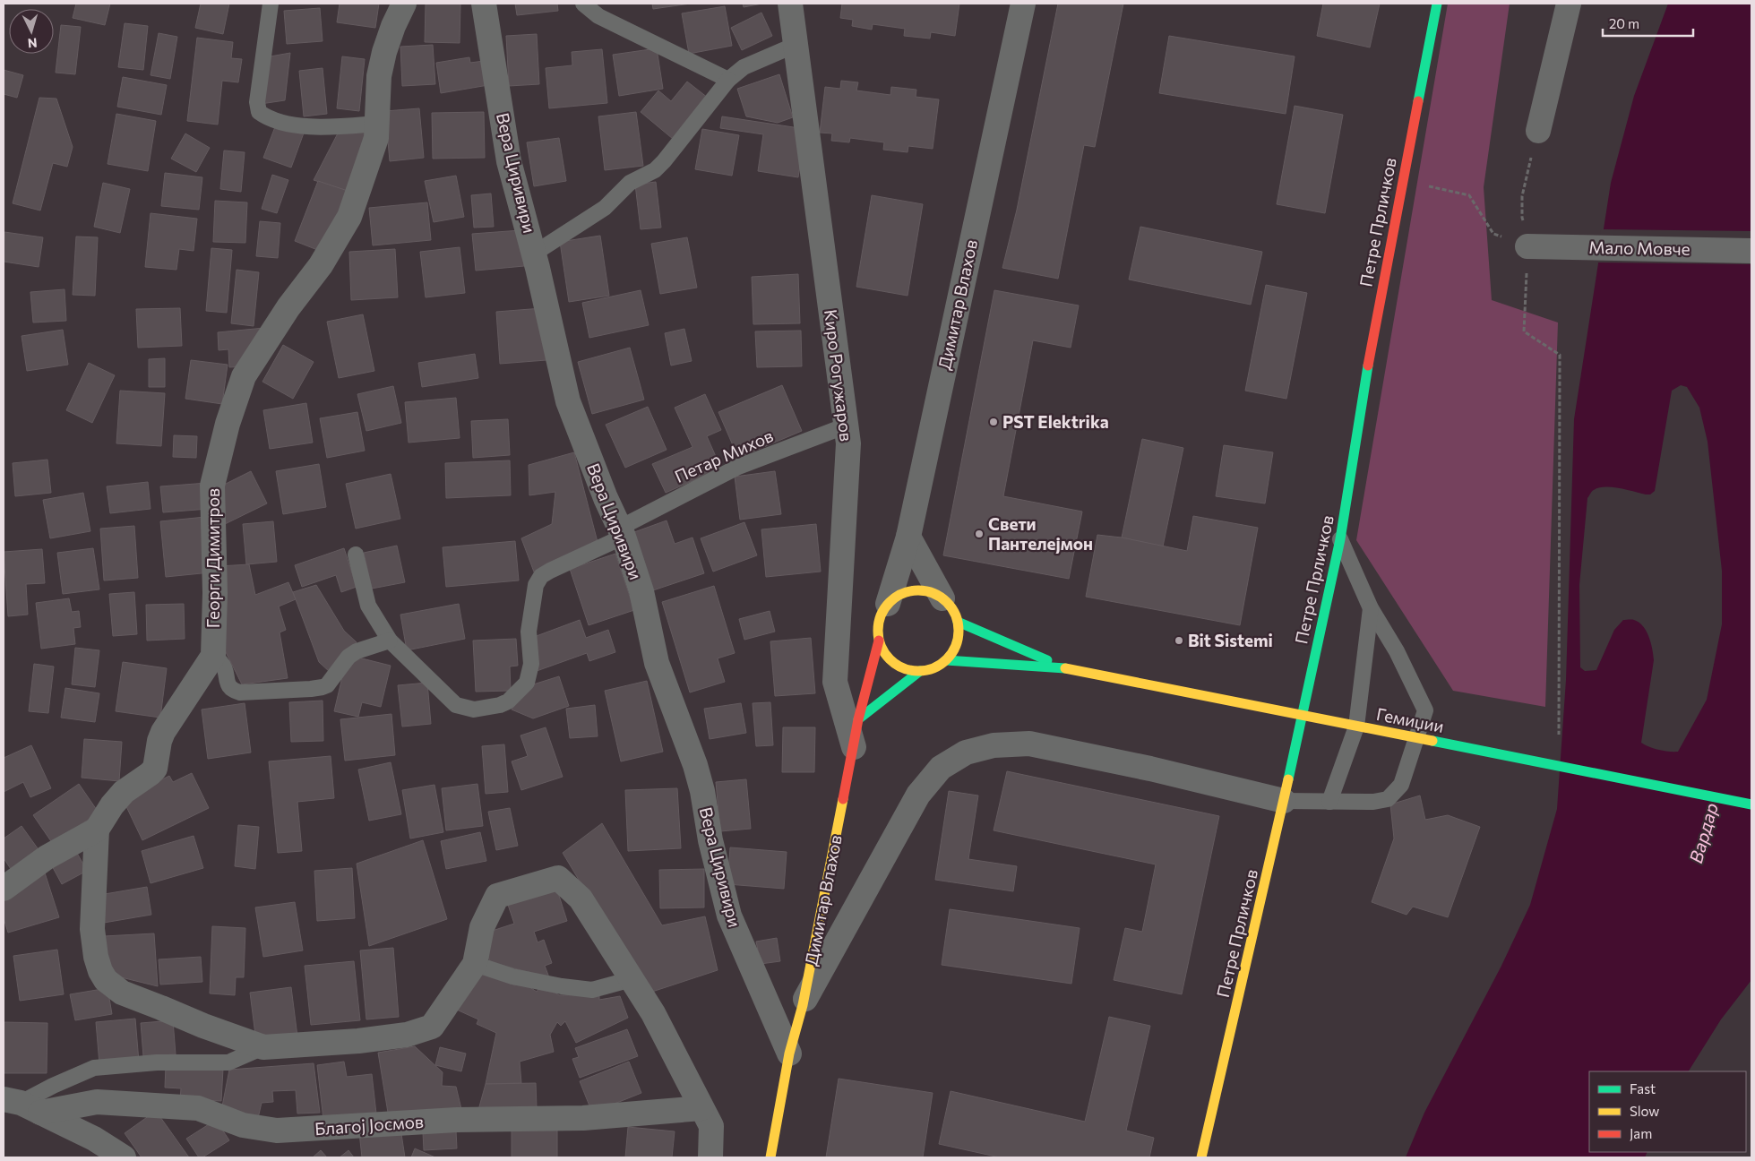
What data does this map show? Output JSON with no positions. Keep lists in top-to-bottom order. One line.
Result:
{"streets":{"main road":["Петре Прличков","Димитар Влахов","Гемиџии"],"street":["Вера Циривири","Мало Мовче","Киро Рогужаров","Георги Димитров","Благој Јосмов"],"lane":["Петар Михов"]},"crossings":[["Вера Циривири","Димитар Влахов"],["Вера Циривири","Петар Михов"],["Димитар Влахов","Киро Рогужаров"],["Киро Рогужаров","Петар Михов"]],"water":["Вардар"],"places":["PST Elektrika","Свети Пантелејмон","Bit Sistemi"],"legend":["Fast","Slow","Jam"],"scale_bar":"20 m","north":"bottom"}
